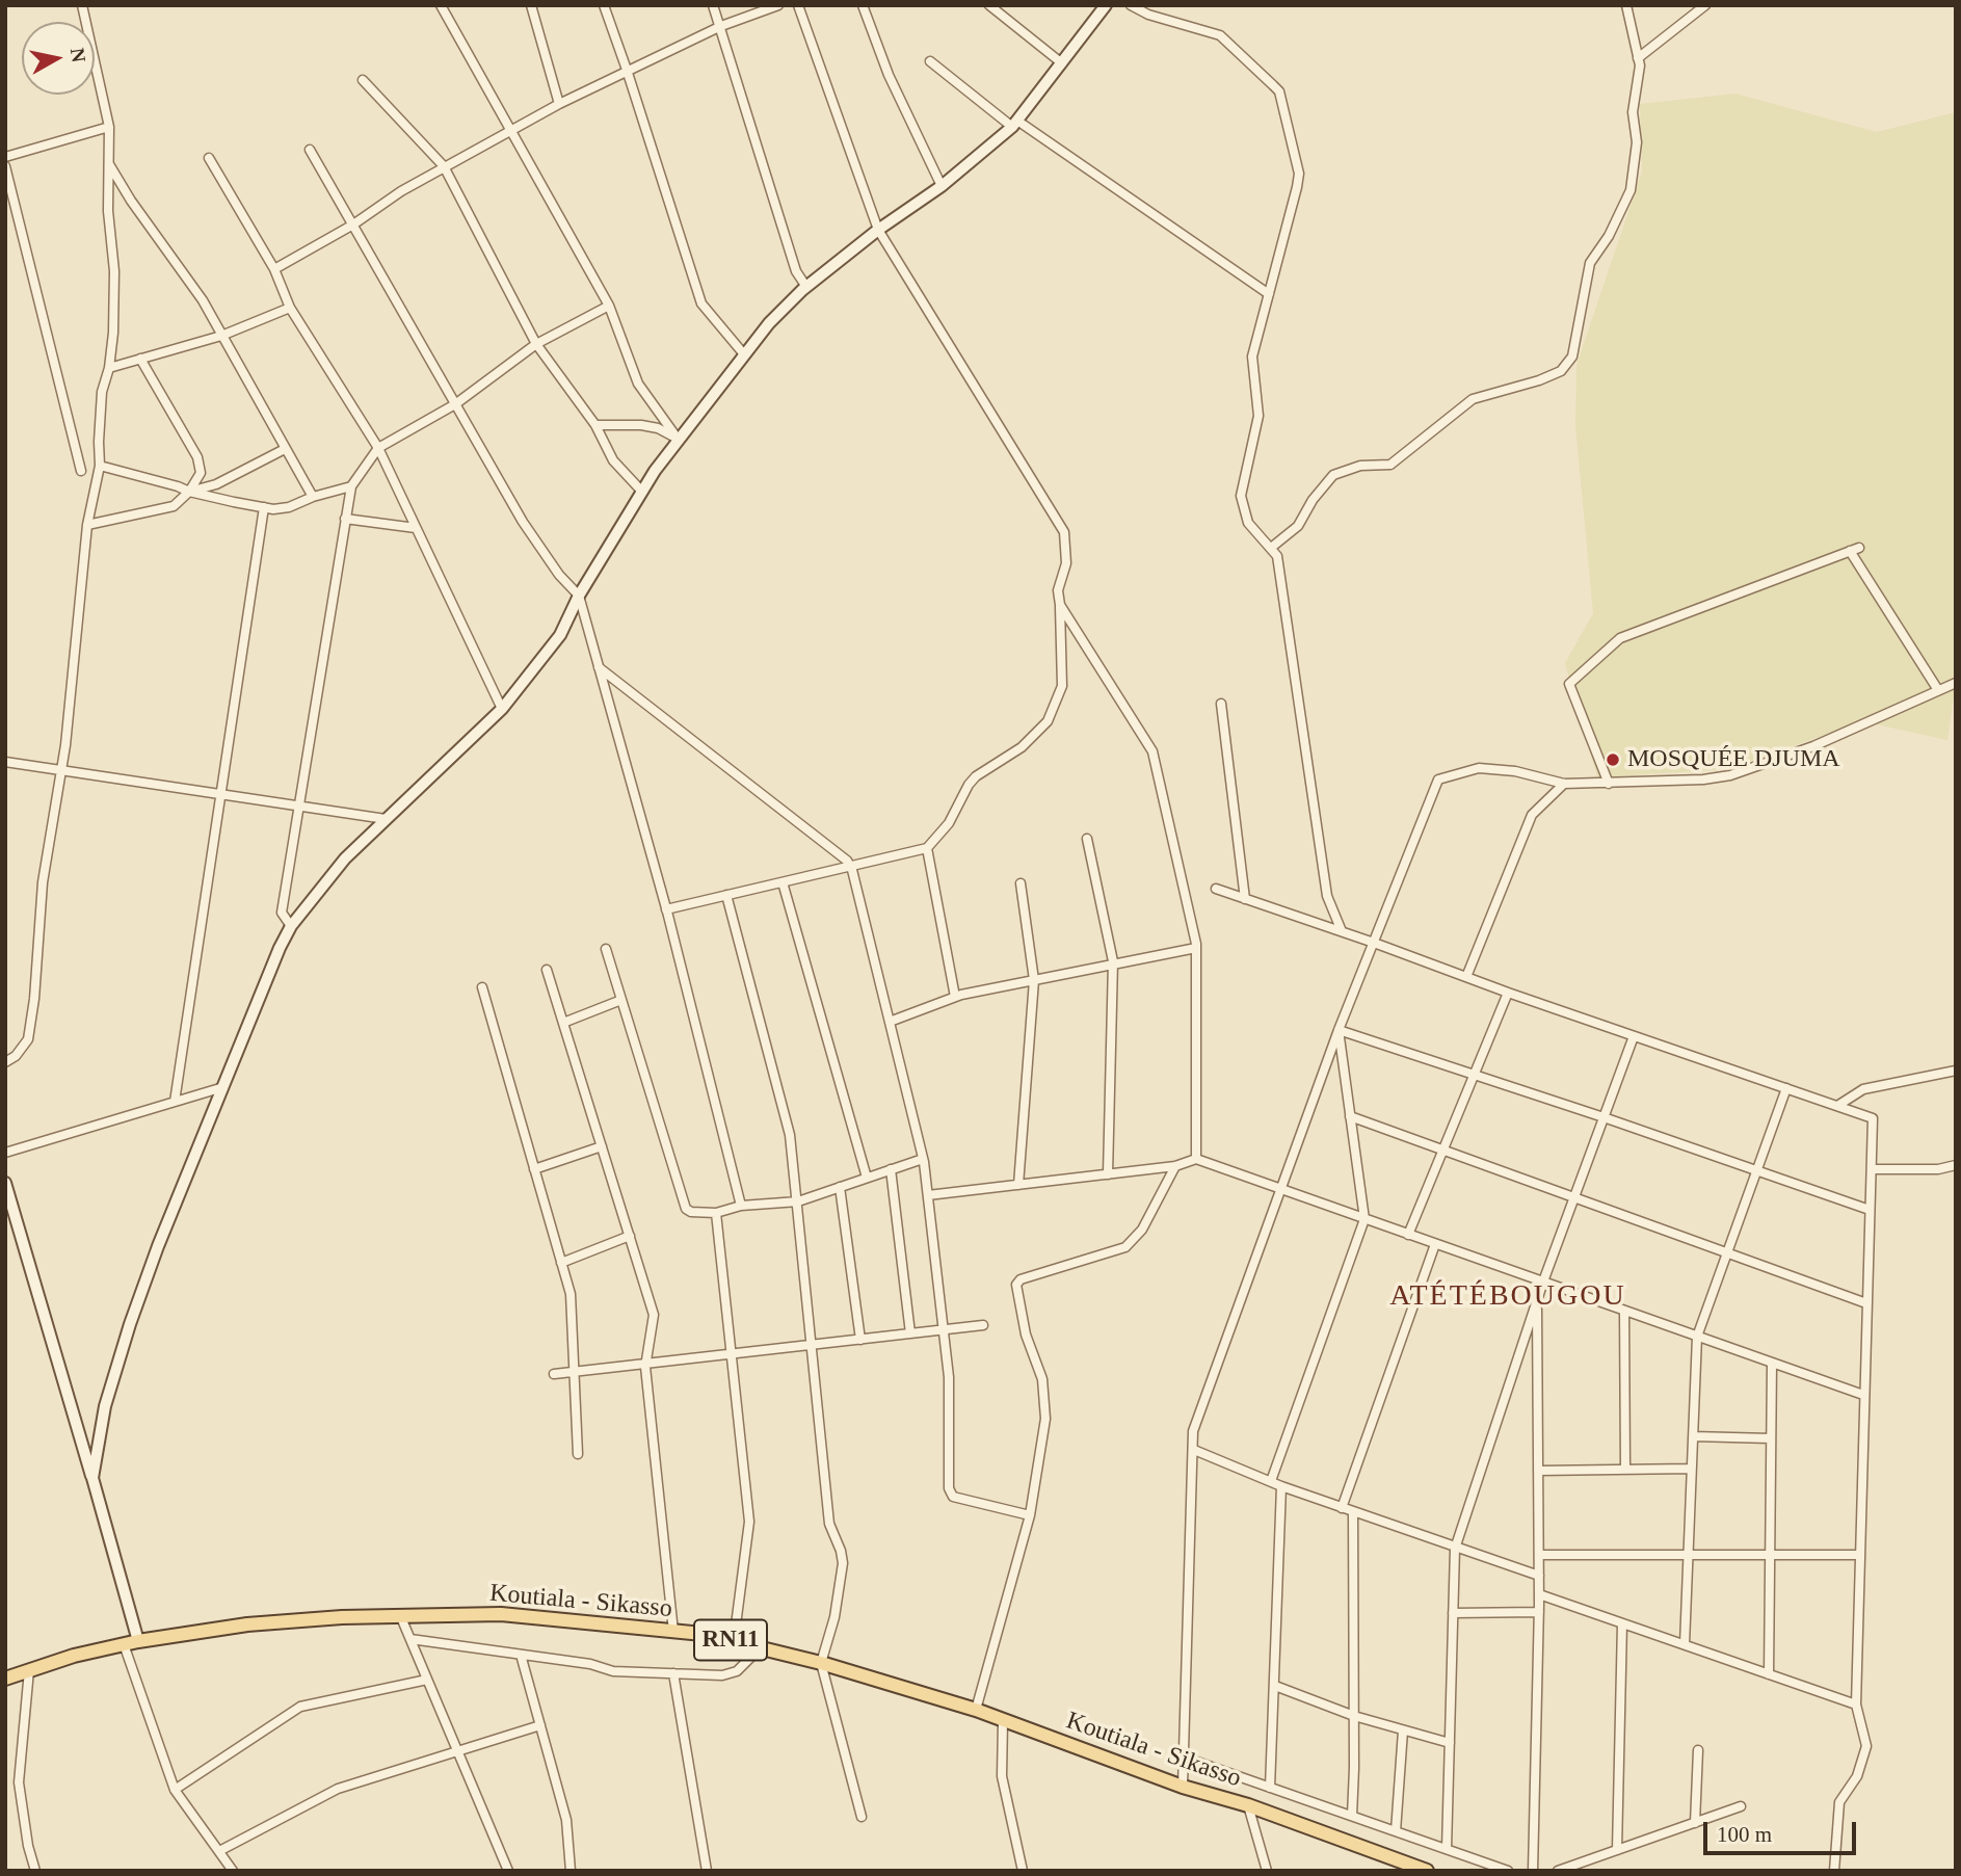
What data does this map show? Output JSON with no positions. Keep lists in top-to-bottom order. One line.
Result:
{"streets":{"main road":["Koutiala - Sikasso","RN11"]},"districts":["ATÉTÉBOUGOU"],"places":["MOSQUÉE DJUMA"],"scale_bar":"100 m","north":"right"}
